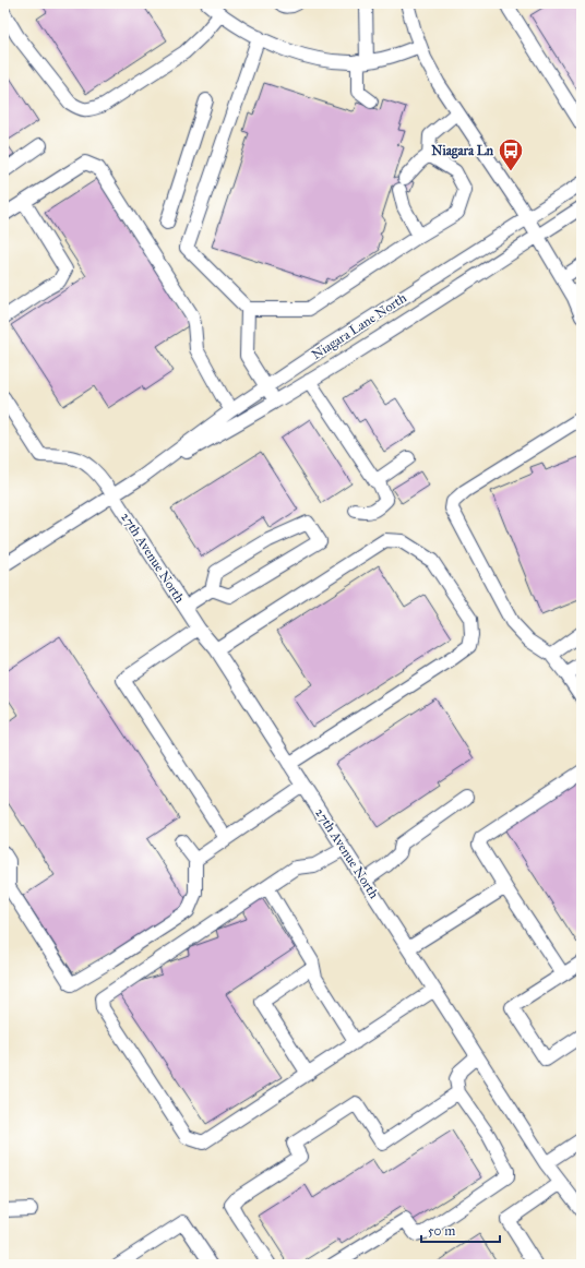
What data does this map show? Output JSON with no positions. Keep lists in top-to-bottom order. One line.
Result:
{"streets":{"street":["Niagara Lane North","27th Avenue North"]},"crossings":[["Niagara Lane North","27th Avenue North"]],"places":{"bus stop":["Niagara Ln"]},"scale_bar":"50 m"}
